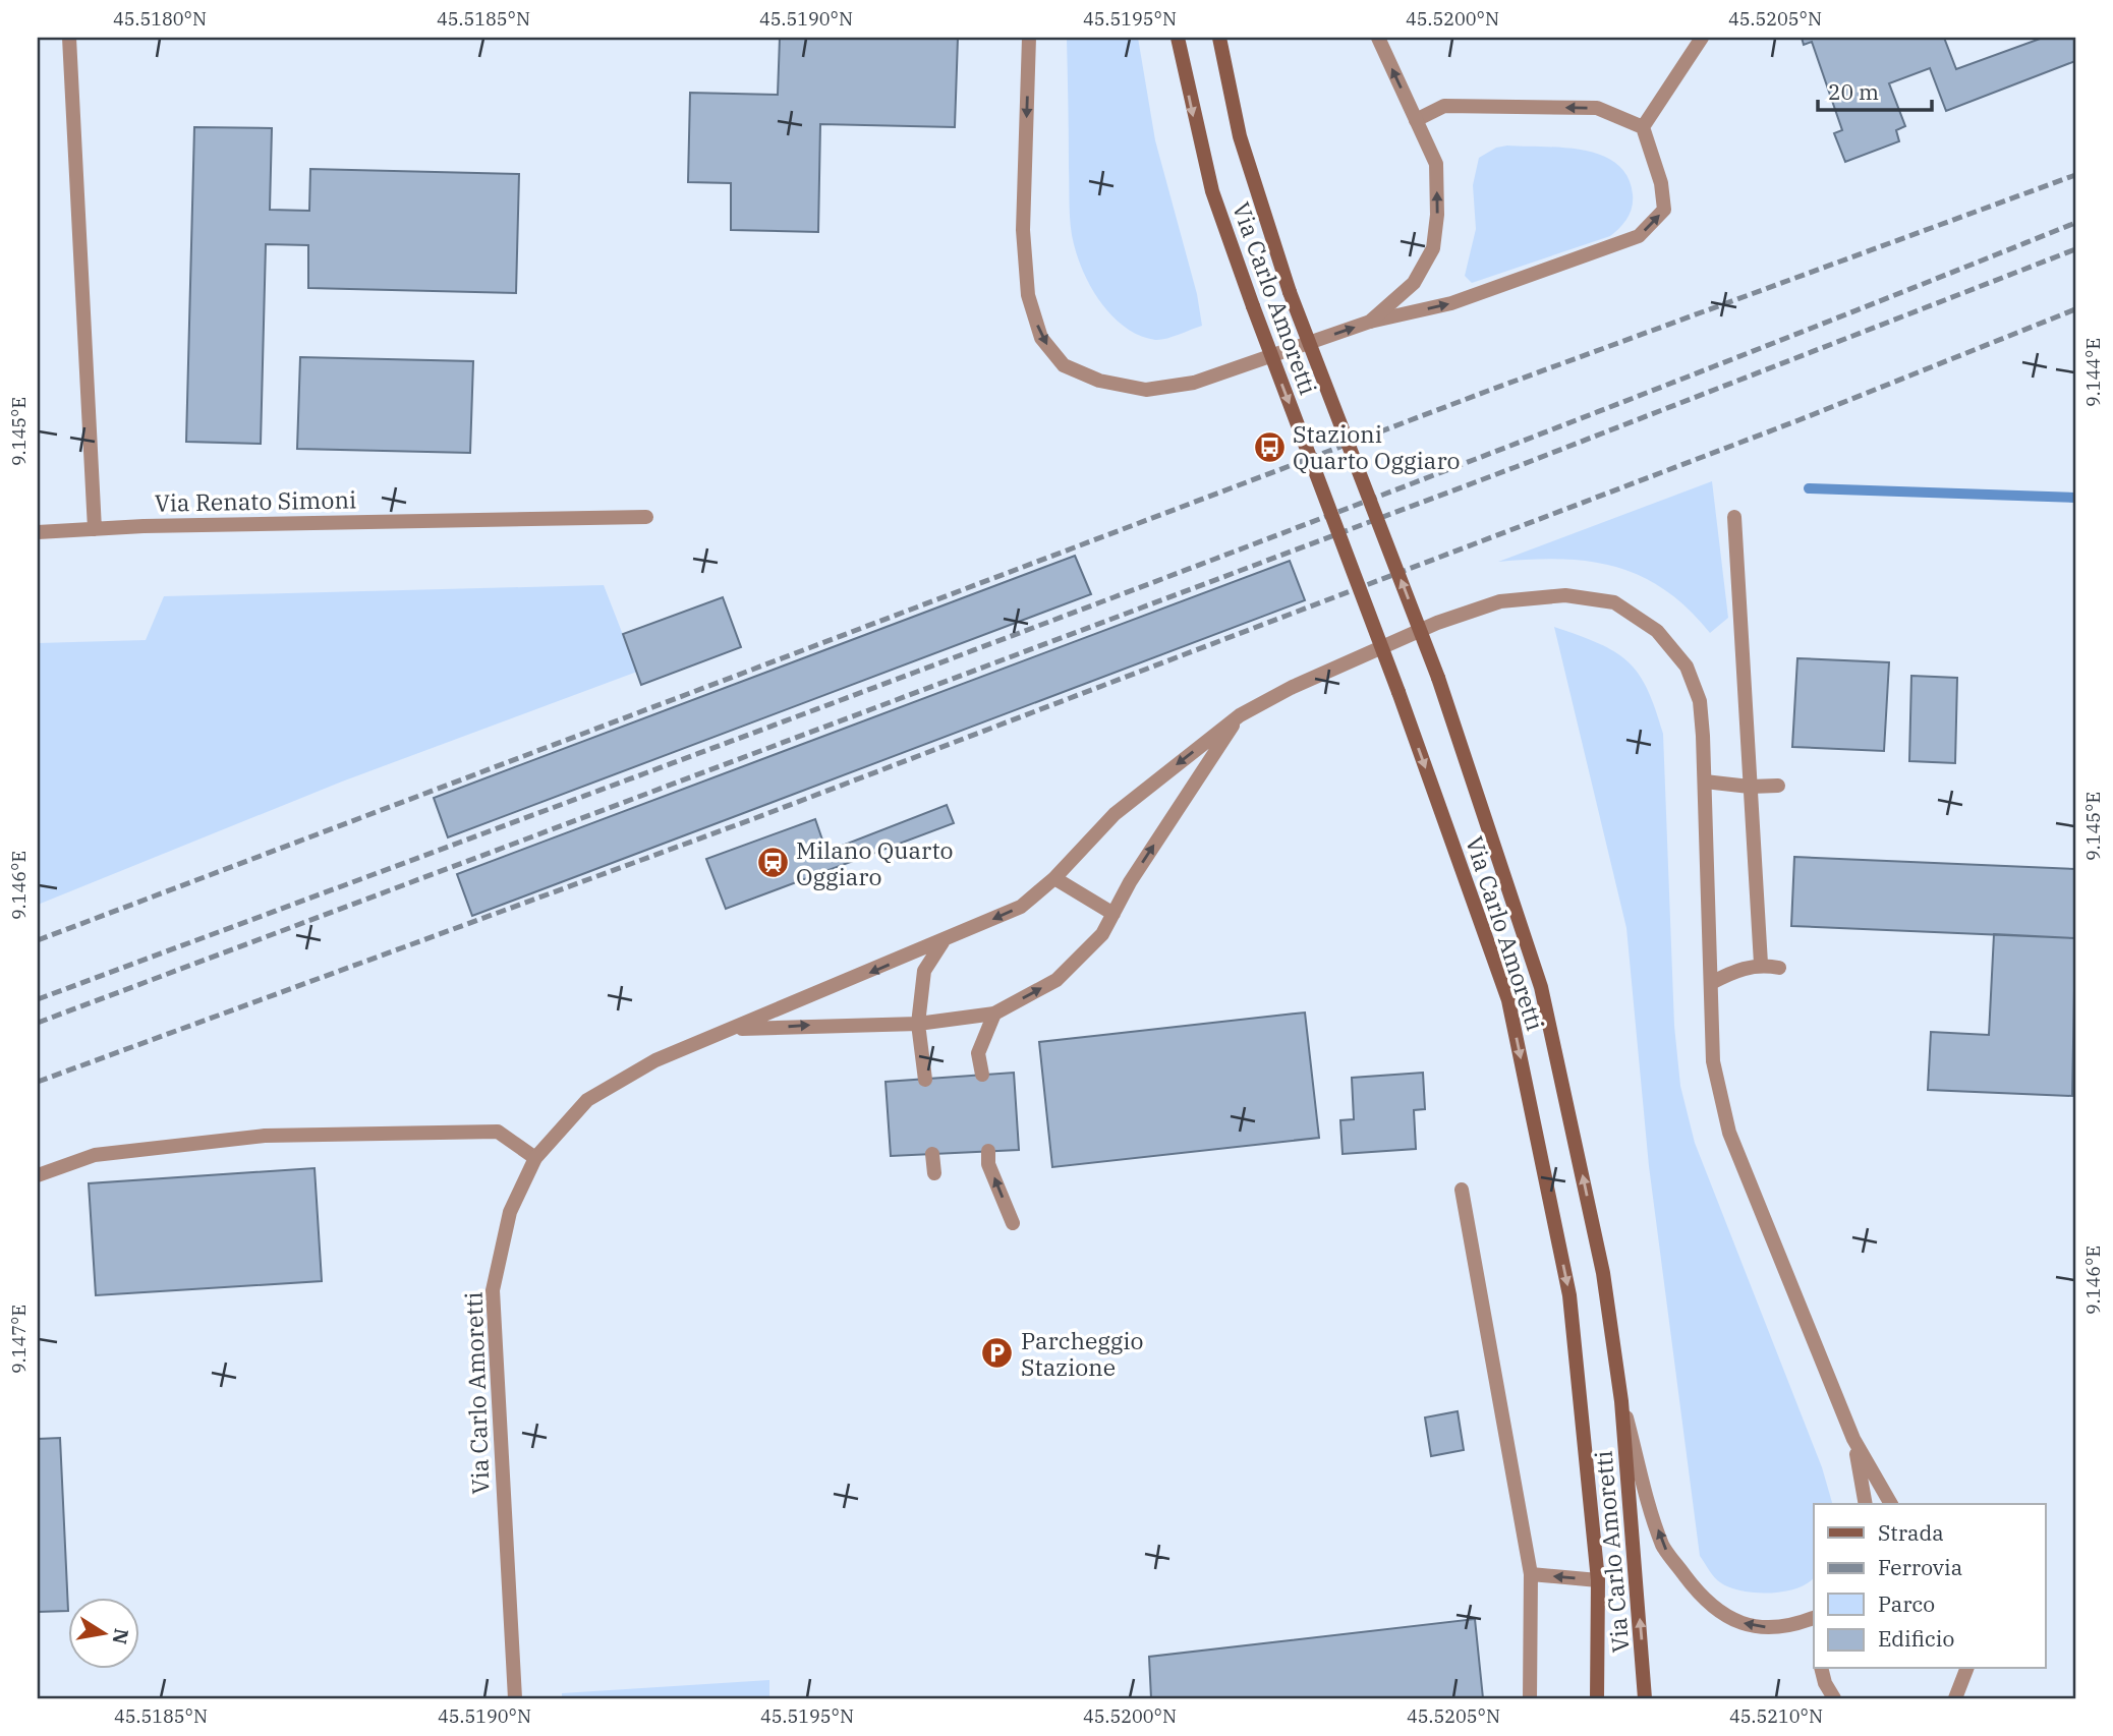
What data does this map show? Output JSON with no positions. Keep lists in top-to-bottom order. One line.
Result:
{"streets":{"street":["Via Carlo Amoretti","Via Renato Simoni"]},"places":{"bus stop":["Stazioni Quarto Oggiaro"],"station":["Milano Quarto Oggiaro"],"parking":["Parcheggio Stazione"]},"legend":["Strada","Ferrovia","Parco","Edificio"],"scale_bar":"20 m","north":"right","coordinates":["45.5180°N","45.5185°N","45.5190°N","45.5195°N","45.5200°N","45.5205°N","9.144°E","9.145°E","9.146°E","9.147°E","45.5210°N"]}
